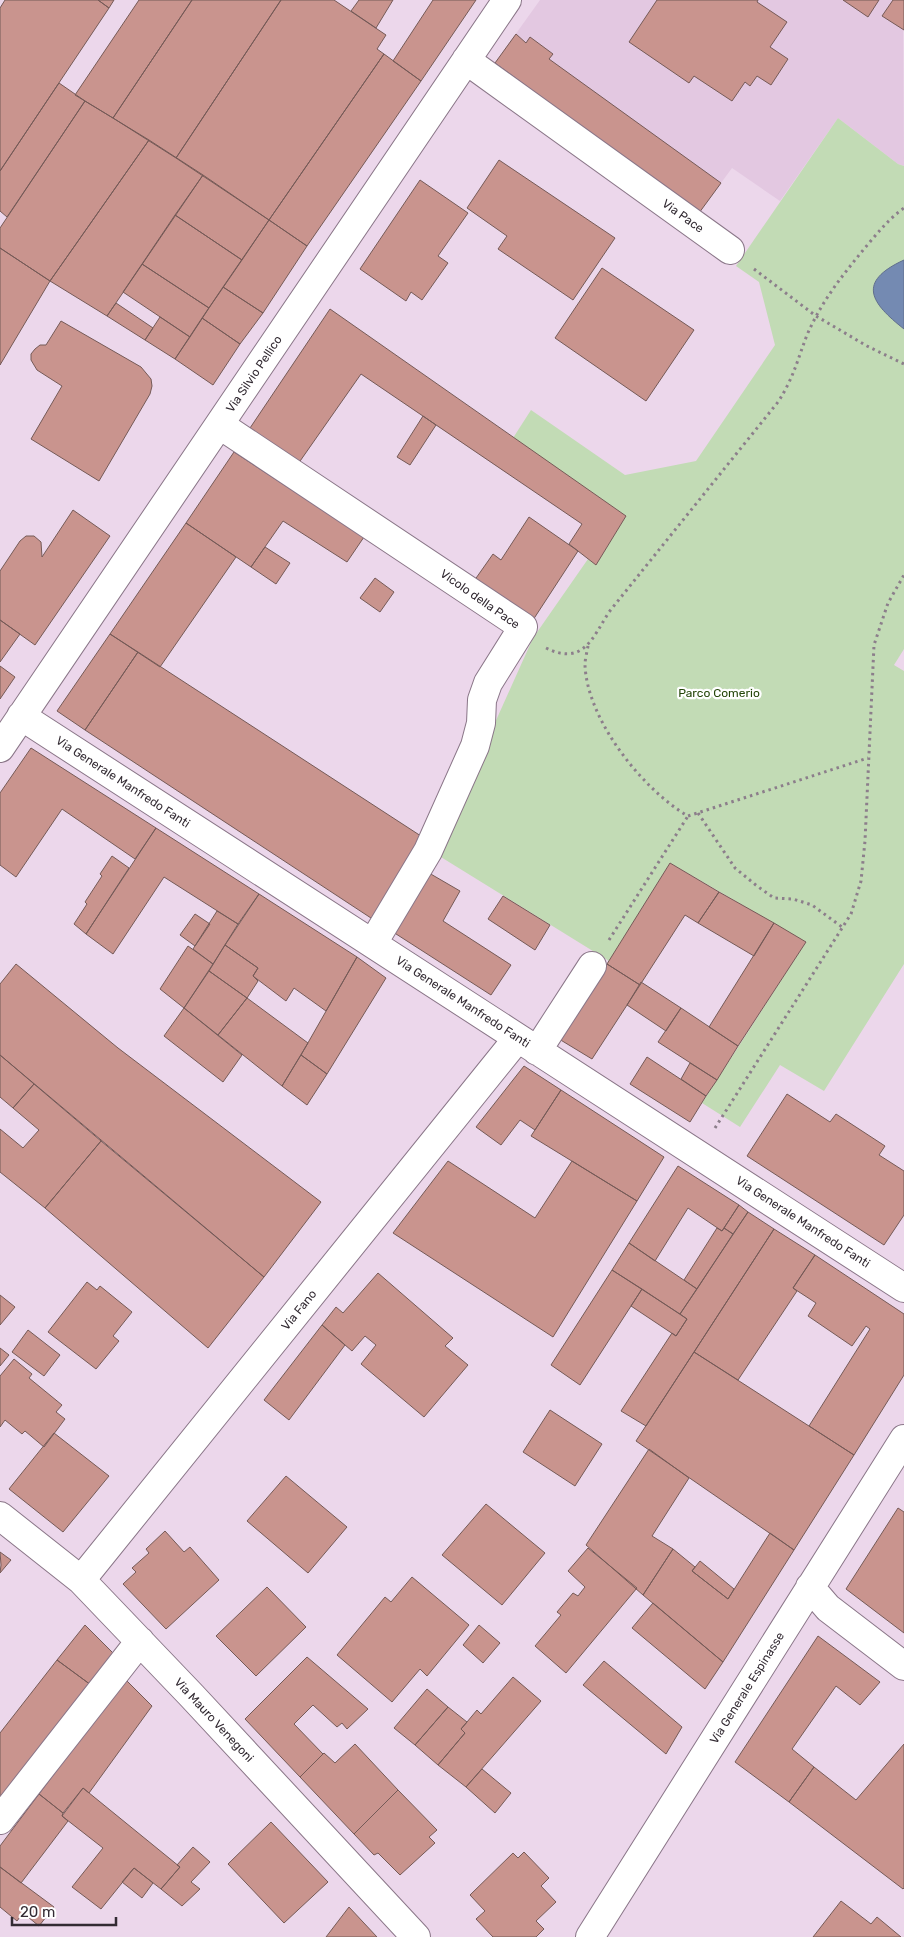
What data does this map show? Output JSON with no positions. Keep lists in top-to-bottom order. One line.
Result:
{"streets":{"street":["Via Pace","Via Silvio Pellico","Vicolo della Pace","Via Generale Manfredo Fanti","Via Fano","Via Generale Espinasse","Via Mauro Venegoni"]},"crossings":[["Via Pace","Via Silvio Pellico"],["Via Silvio Pellico","Vicolo della Pace"],["Via Silvio Pellico","Via Generale Manfredo Fanti"],["Vicolo della Pace","Via Generale Manfredo Fanti"],["Via Generale Manfredo Fanti","Via Fano"],["Via Fano","Via Mauro Venegoni"]],"parks":["Parco Comerio"],"scale_bar":"20 m"}
